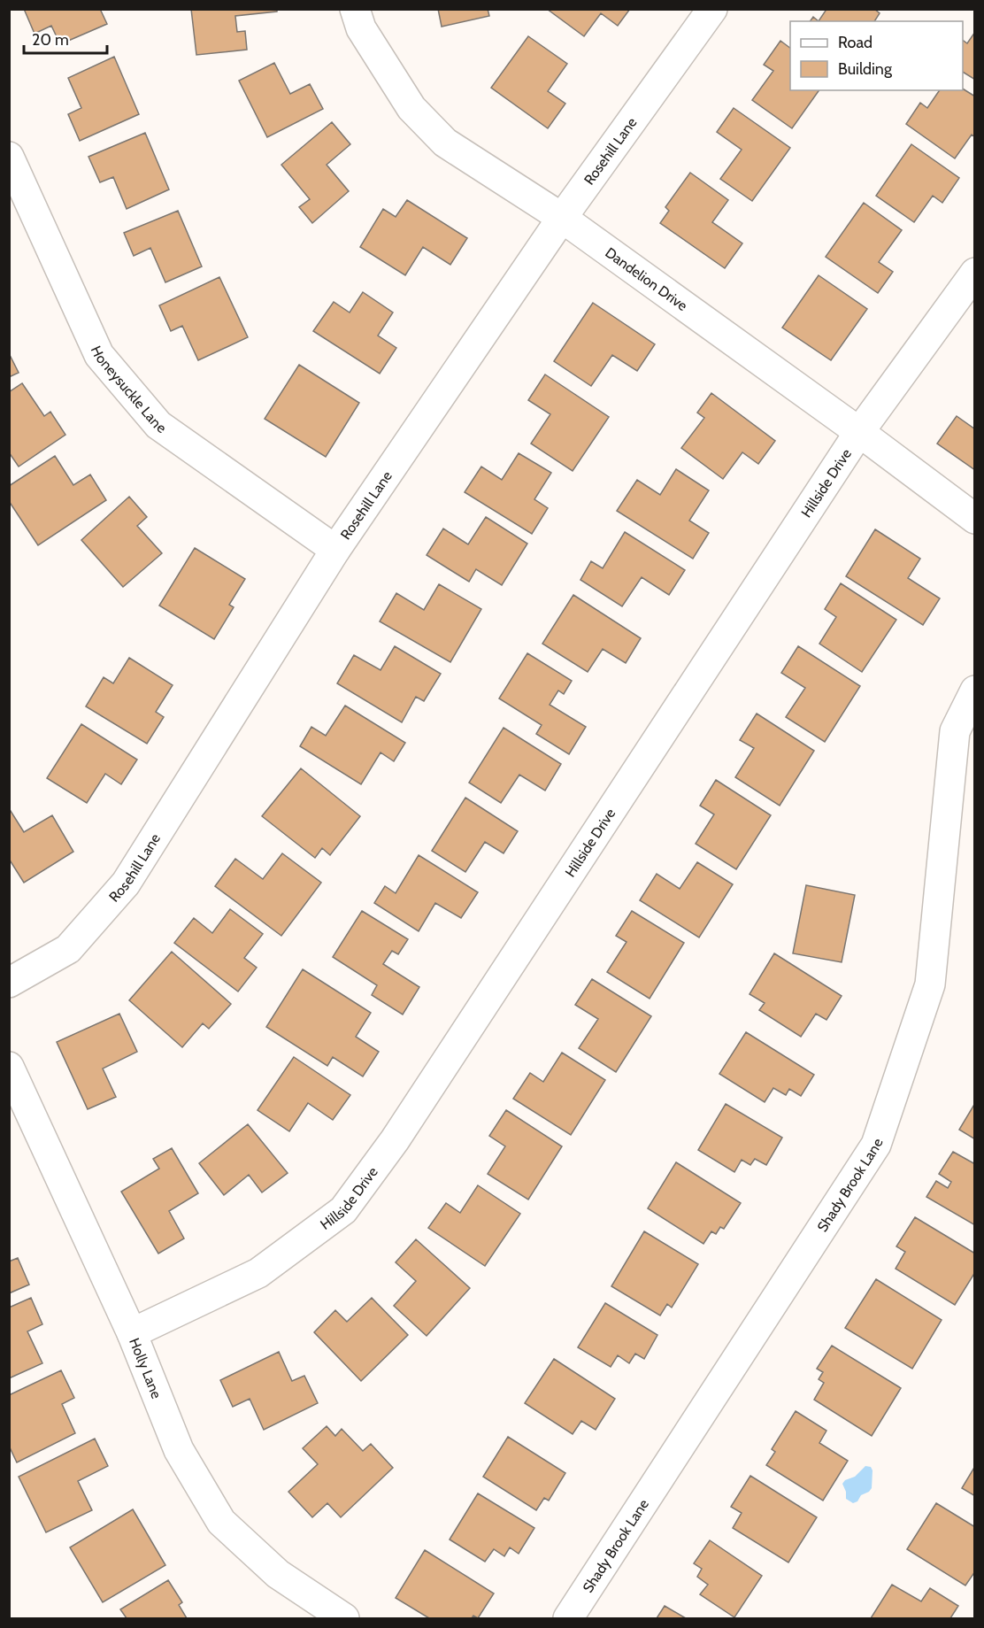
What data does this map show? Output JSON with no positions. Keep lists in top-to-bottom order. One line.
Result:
{"streets":{"street":["Rosehill Lane","Dandelion Drive","Honeysuckle Lane","Hillside Drive","Shady Brook Lane","Holly Lane"]},"crossings":[["Rosehill Lane","Dandelion Drive"],["Rosehill Lane","Honeysuckle Lane"],["Dandelion Drive","Hillside Drive"],["Hillside Drive","Holly Lane"]],"legend":["Road","Building"],"scale_bar":"20 m"}
